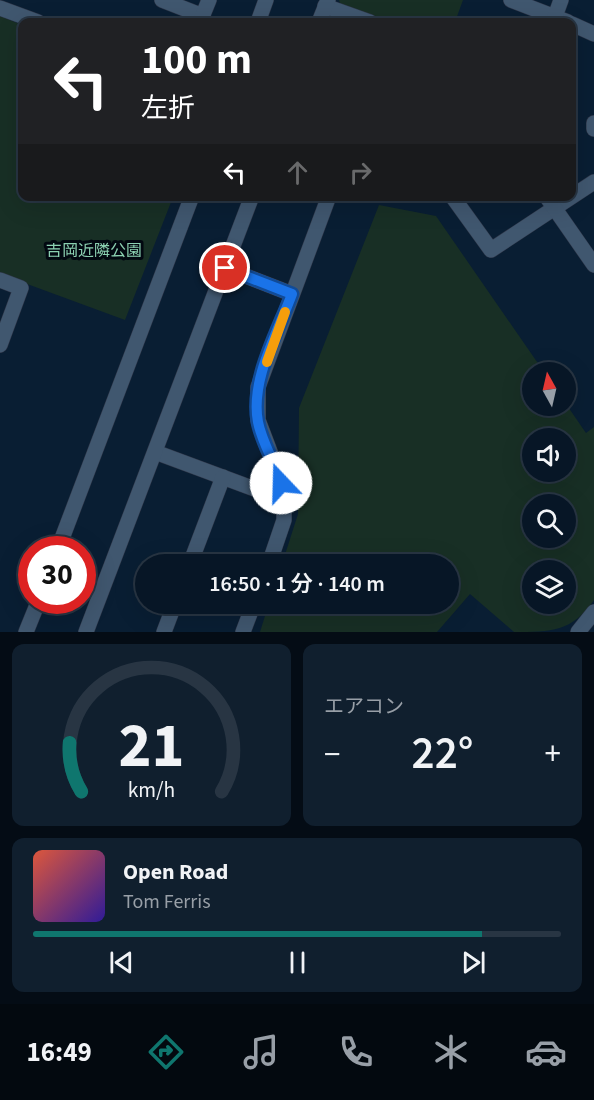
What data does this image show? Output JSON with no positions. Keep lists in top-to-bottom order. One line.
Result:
{"parks":["吉岡近隣公園"],"north":"top","page":{"turn":["100 m","左折"],"limit":"30","trip":"16:50 · 1 分 · 140 m","tile":"エアコン","heat":["−","22°","+"],"song":["Open Road","Tom Ferris"],"tabs":"16:49","gauge":["21","km/h"]}}
